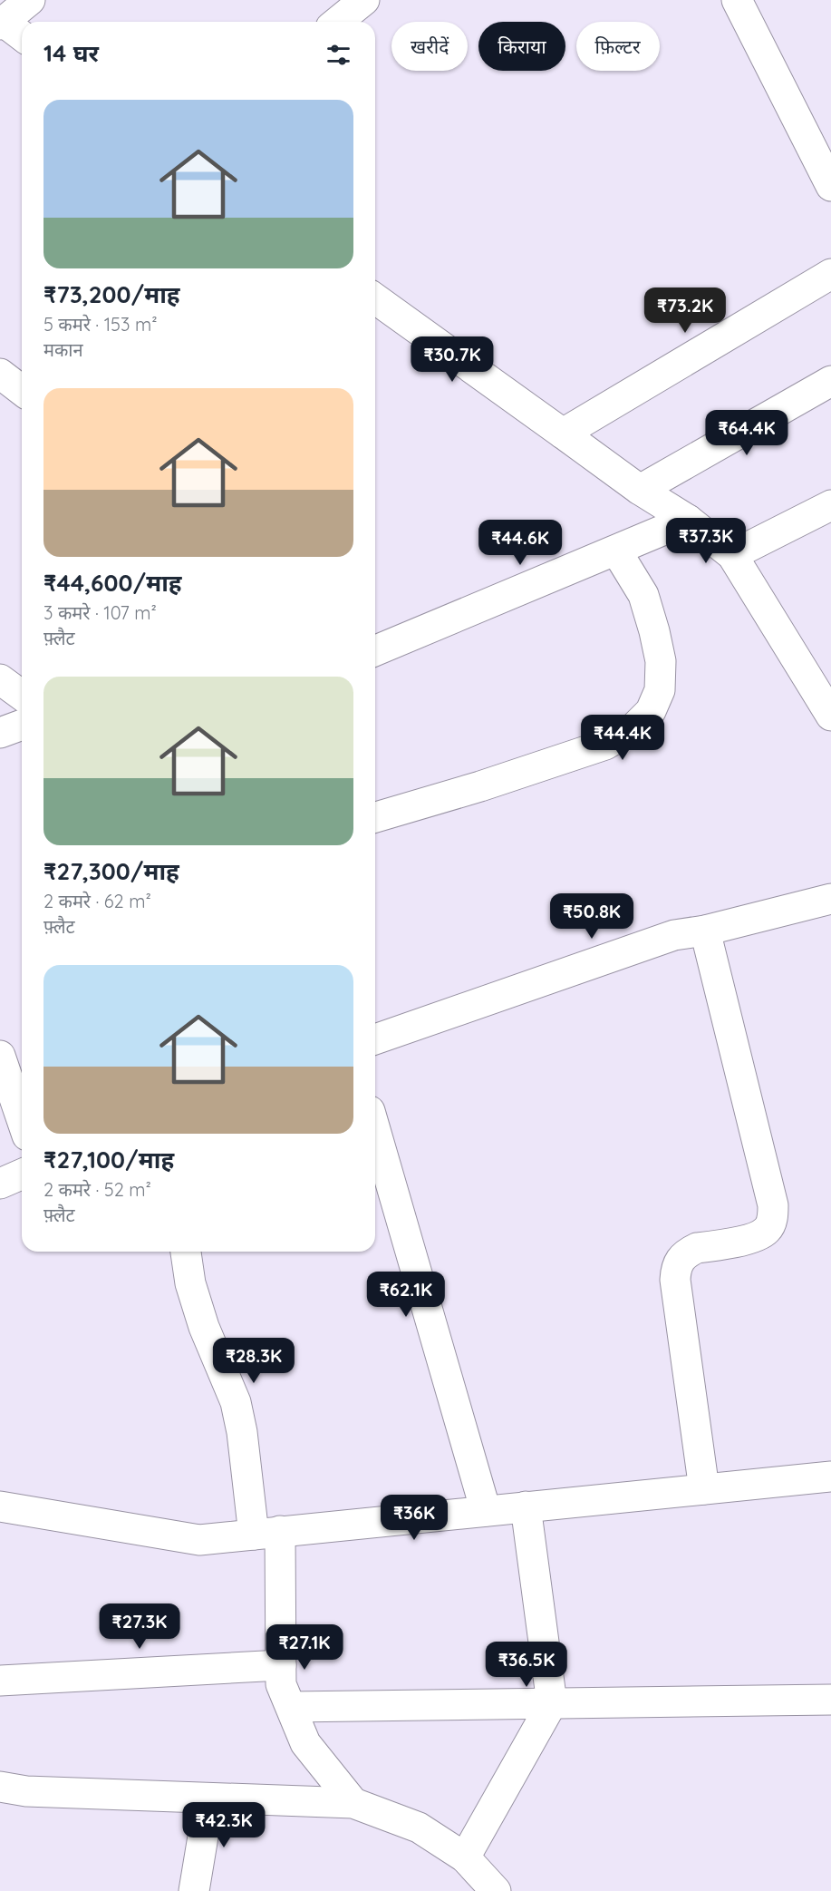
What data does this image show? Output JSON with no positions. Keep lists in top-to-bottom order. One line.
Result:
{"page":{"chip":["खरीदें","किराया","फ़िल्टर"],"heading":"14 घर","list":[{"name":"₹73,200/माह","note":"5 कमरे · 153 m² · मकान"},{"name":"₹44,600/माह","note":"3 कमरे · 107 m² · फ़्लैट"},{"name":"₹27,300/माह","note":"2 कमरे · 62 m² · फ़्लैट"},{"name":"₹27,100/माह","note":"2 कमरे · 52 m² · फ़्लैट"}],"price":["₹73.2K","₹30.7K","₹64.4K","₹37.3K","₹44.6K","₹44.4K","₹50.8K","₹62.1K","₹28.3K","₹36K","₹27.3K","₹27.1K","₹36.5K","₹42.3K"]}}
